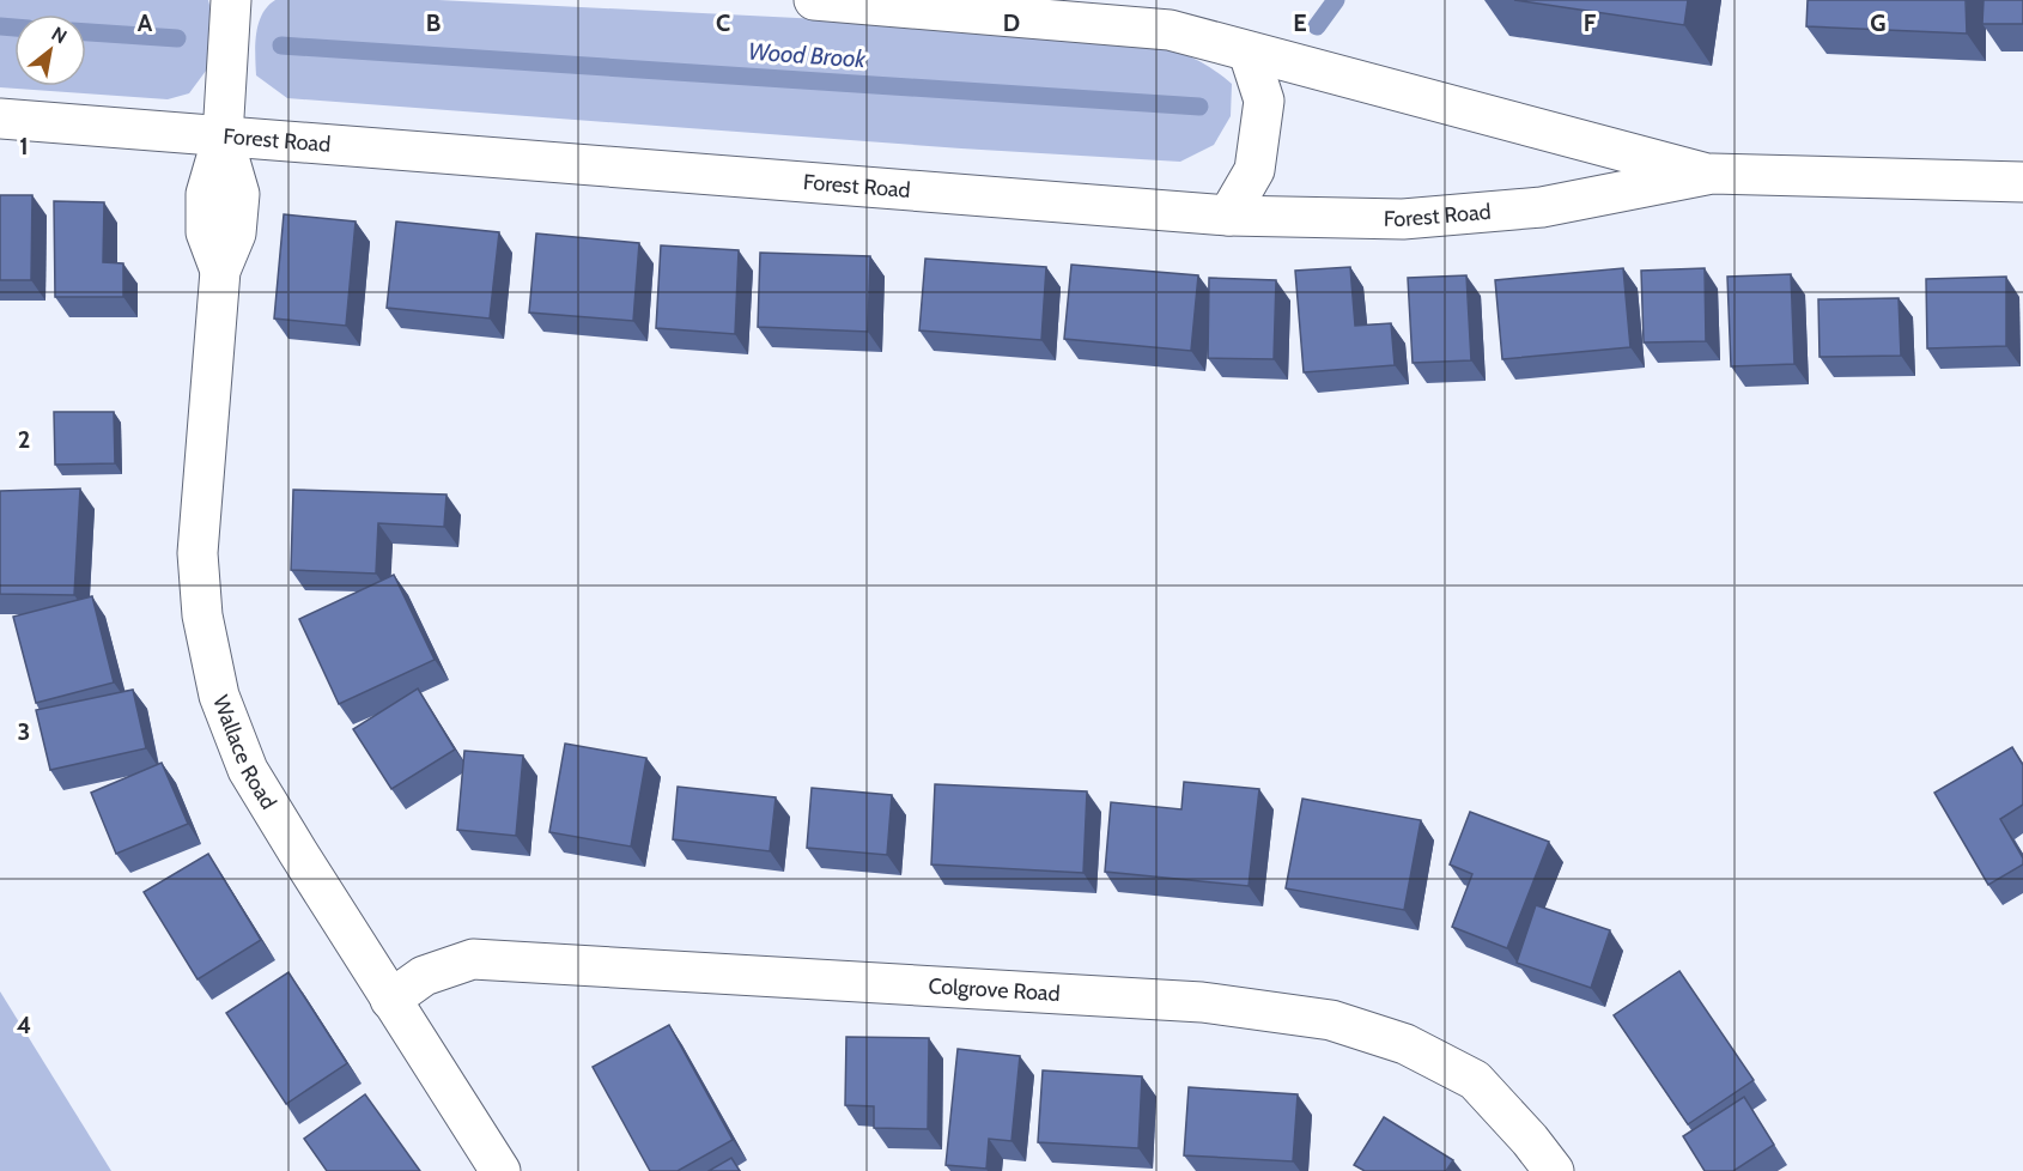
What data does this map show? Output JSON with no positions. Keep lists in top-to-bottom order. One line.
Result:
{"streets":{"main road":["Forest Road","Wallace Road","Colgrove Road"]},"crossings":[["Forest Road","Wallace Road"],["Wallace Road","Colgrove Road"]],"water":["Wood Brook"],"north":"top right","grid":{"columns":["A","B","C","D","E","F","G"],"rows":["1","2","3","4"]}}
